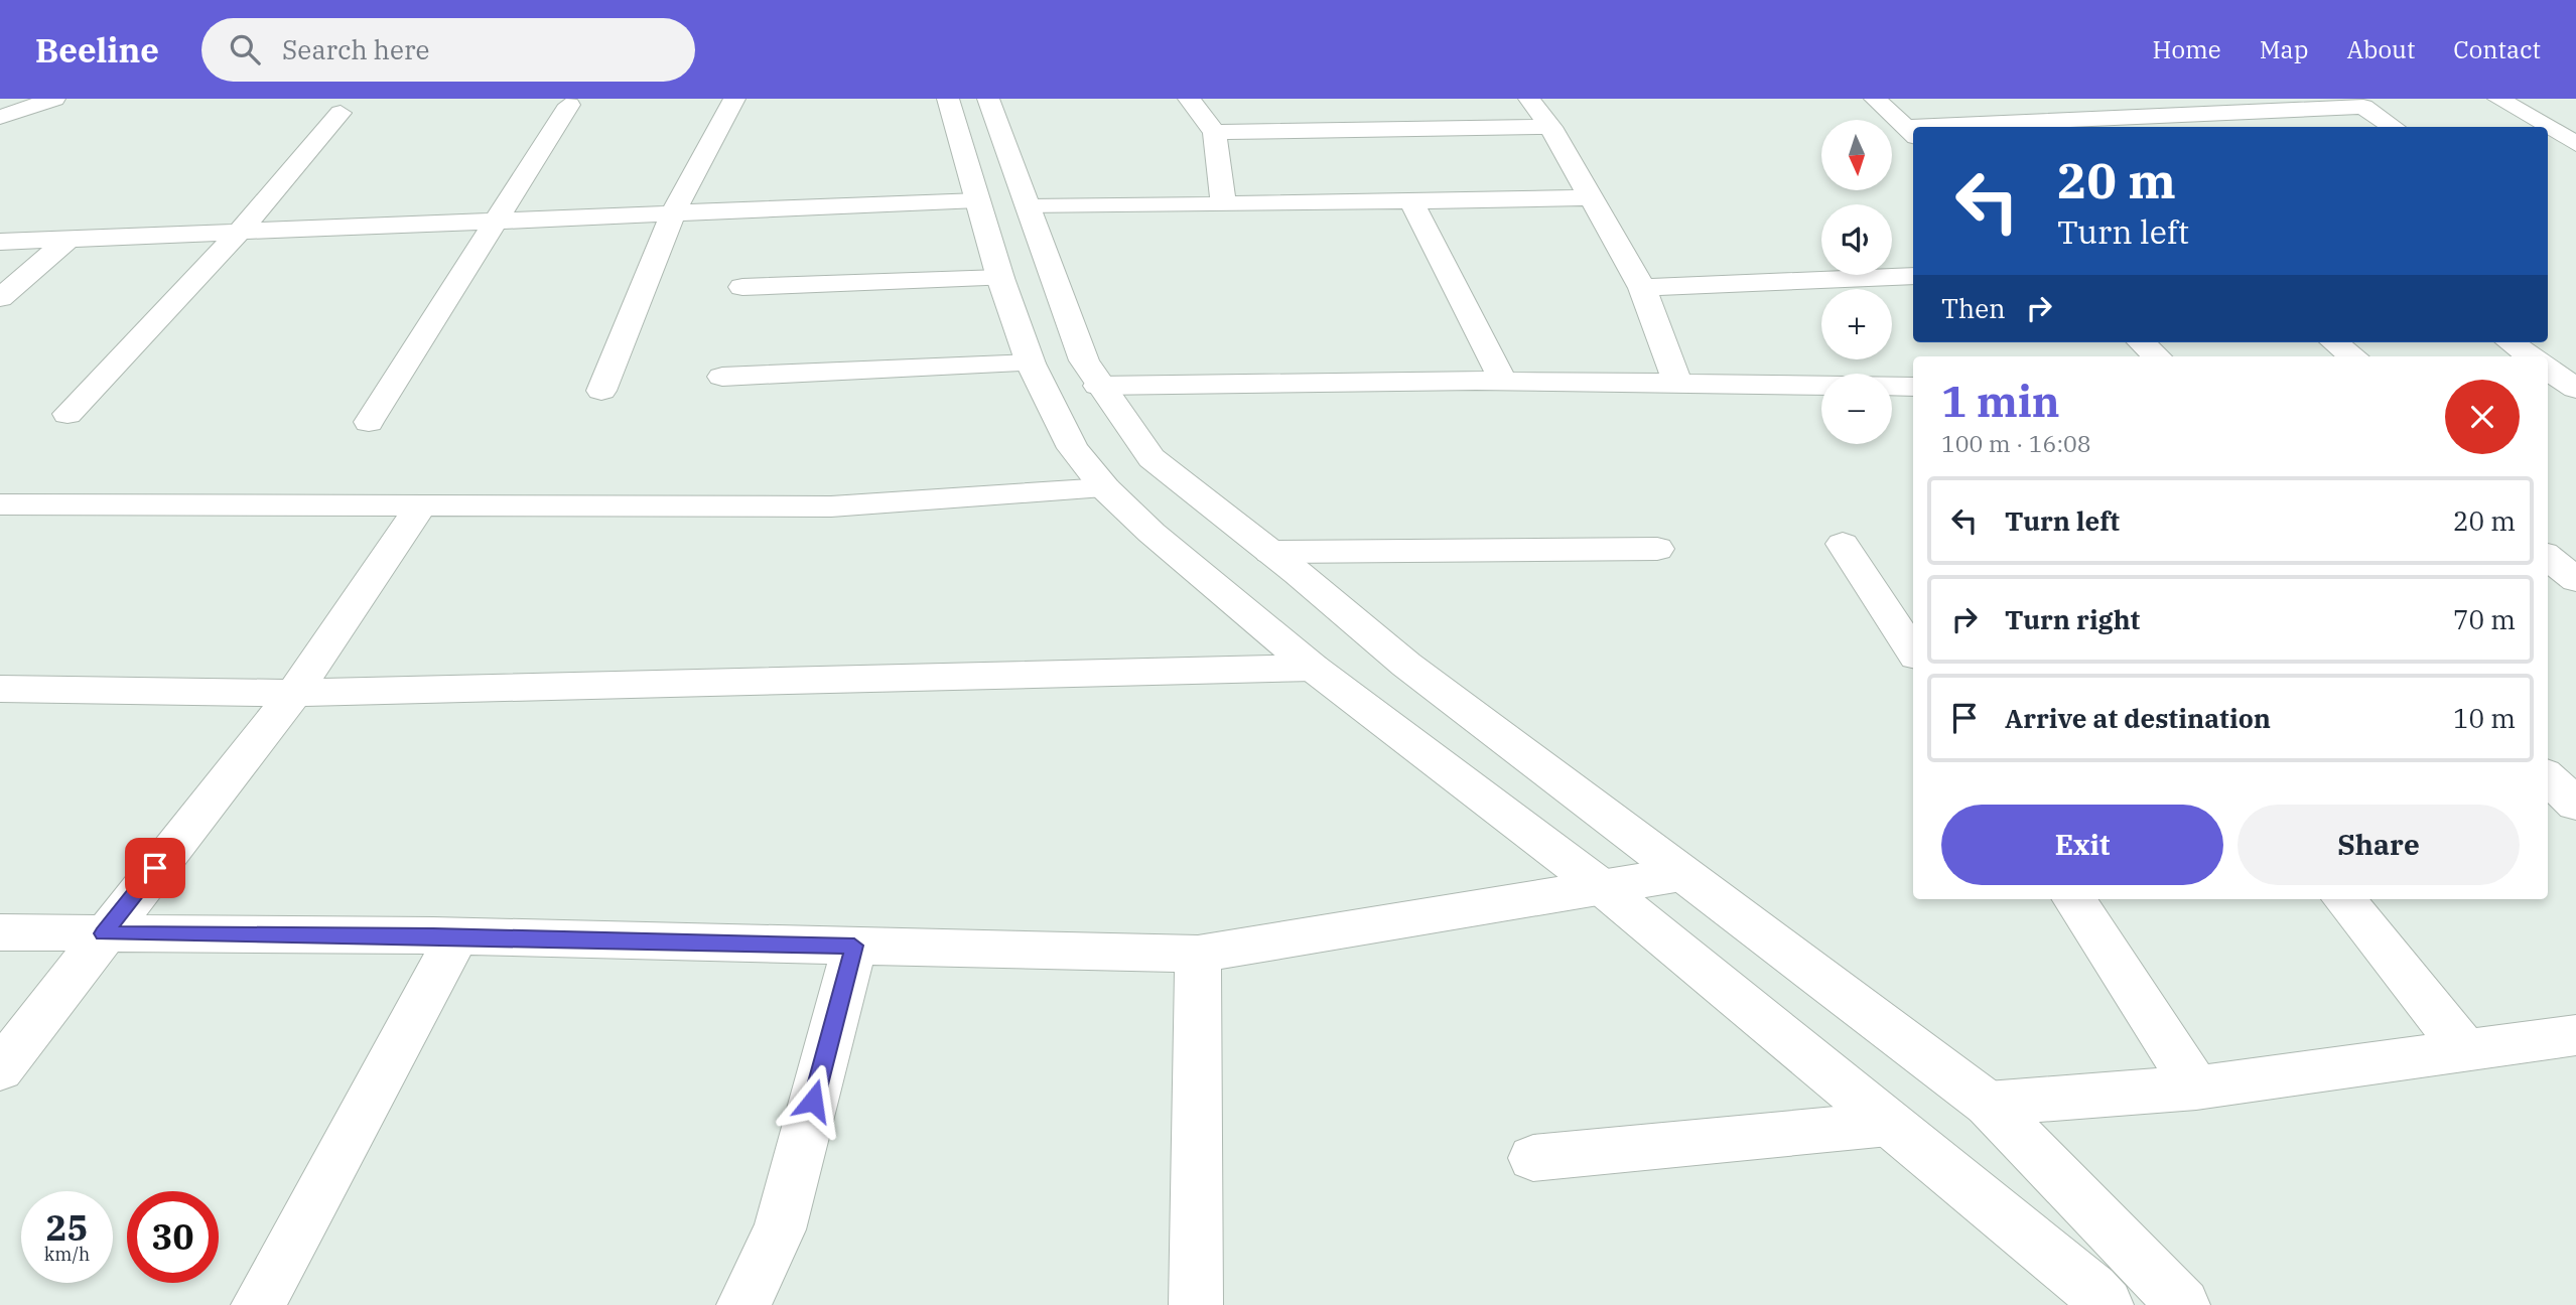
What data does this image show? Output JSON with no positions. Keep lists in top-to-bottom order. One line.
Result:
{"north":"bottom","page":{"header":"Beeline","search":"Search here","nav":["Home","Map","About","Contact"],"map_buttons":["+","−"],"turn":["20 m","Turn left"],"then":"Then","heading":["1 min","100 m · 16:08"],"list":[{"name":"Turn left","value":"20 m"},{"name":"Turn right","value":"70 m"},{"name":"Arrive at destination","value":"10 m"}],"buttons":["Exit","Share"],"speed":"25 km/h","limit":"30"}}
